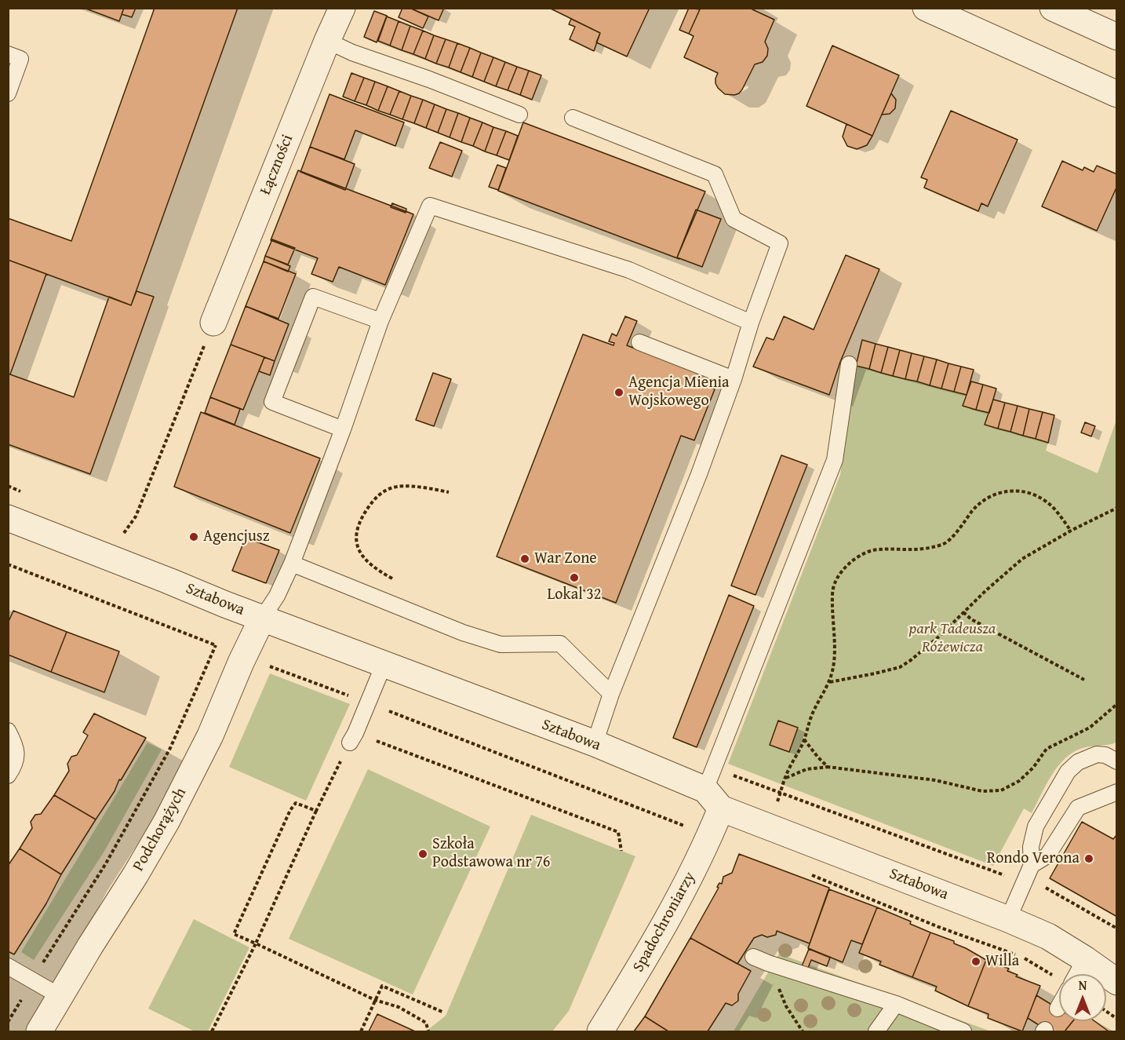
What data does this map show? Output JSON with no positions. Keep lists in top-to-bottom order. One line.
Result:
{"streets":{"street":["Łączności","Sztabowa","Podchorążych","Spadochroniarzy"]},"crossings":[["Sztabowa","Podchorążych"],["Sztabowa","Spadochroniarzy"]],"parks":["park Tadeusza Różewicza"],"places":["Agencja Mienia Wojskowego","Agencjusz","War Zone","Lokal 32","Szkoła Podstawowa nr 76","Rondo Verona","Willa"],"north":"top"}
